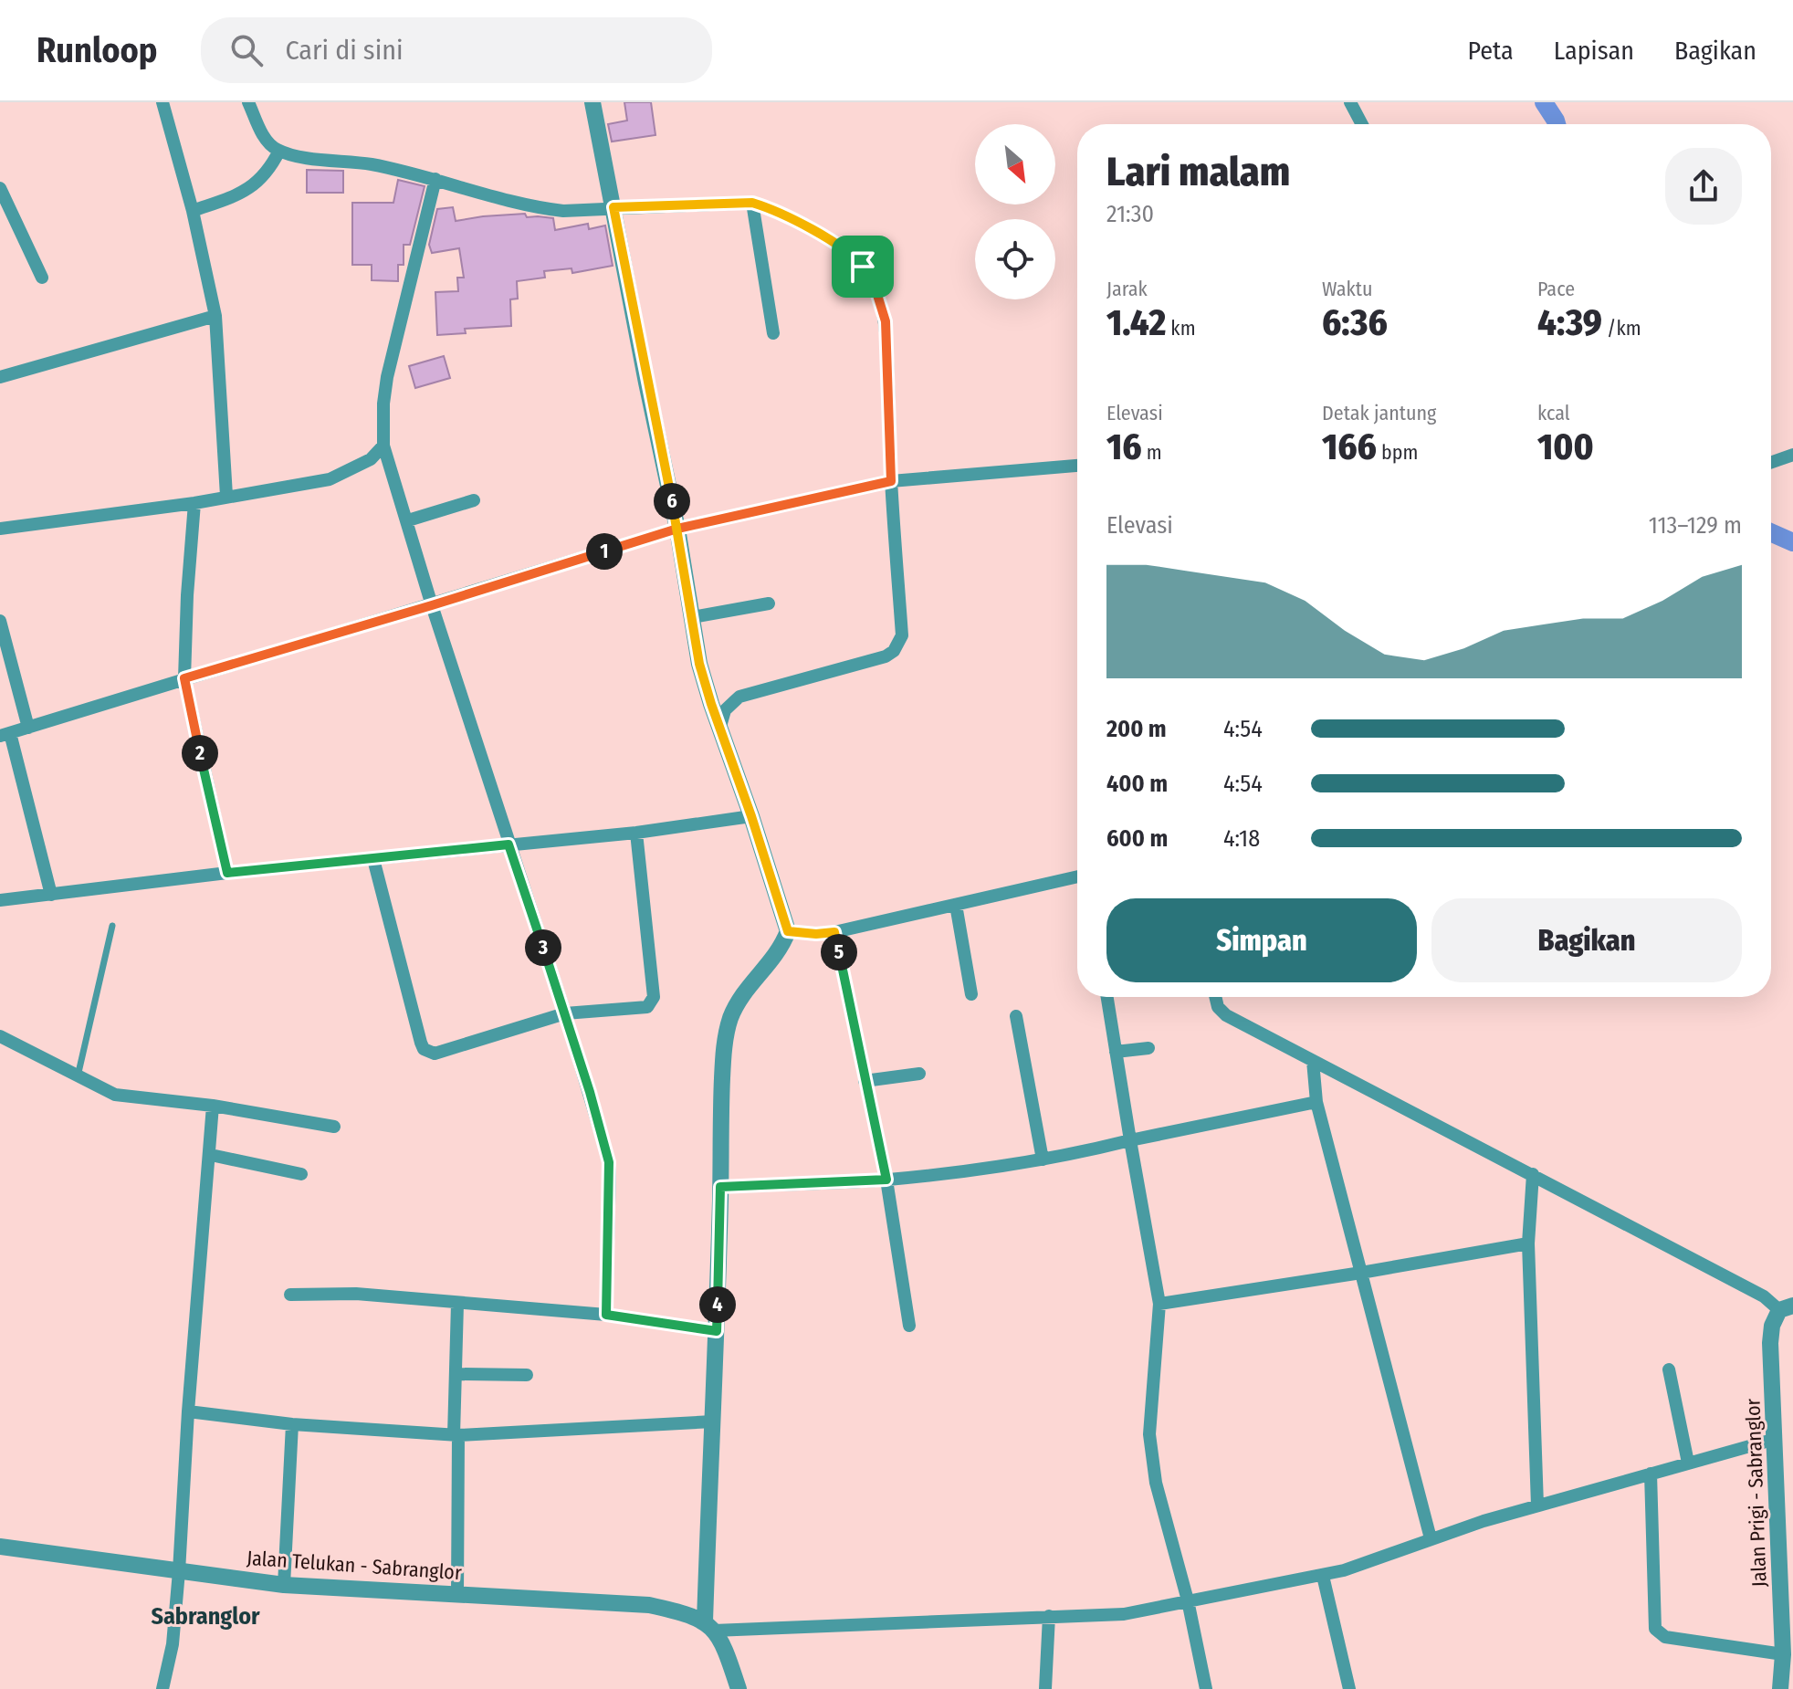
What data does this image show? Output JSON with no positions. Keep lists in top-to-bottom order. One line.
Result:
{"streets":{"street":["Jalan Prigi - Sabranglor","Jalan Telukan - Sabranglor"]},"districts":["Sabranglor"],"north":"bottom right","page":{"header":"Runloop","search":"Cari di sini","nav":["Peta","Lapisan","Bagikan"],"heading":["Lari malam","21:30"],"stats":[["Jarak","1.42 km"],["Waktu","6:36"],["Pace","4:39 /km"],["Elevasi","16 m"],["Detak jantung","166 bpm"],["kcal","100"]],"pins":["6","1","2","3","5","4"],"chart":["Elevasi","113–129 m"],"list":[{"name":"200 m","note":"4:54"},{"name":"400 m","note":"4:54"},{"name":"600 m","note":"4:18"}],"buttons":["Simpan","Bagikan"]}}
